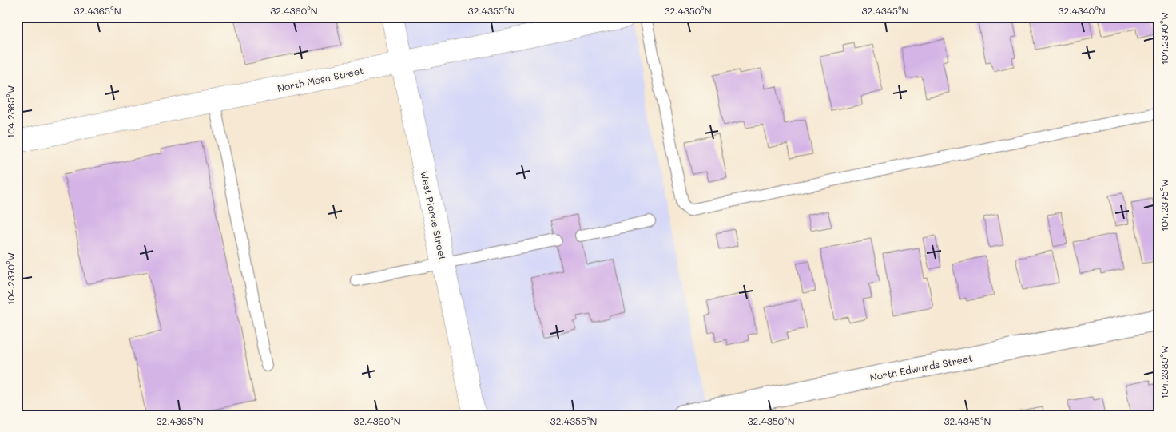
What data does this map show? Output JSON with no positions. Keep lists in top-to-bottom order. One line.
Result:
{"streets":{"main road":["North Mesa Street","West Pierce Street"],"street":["North Edwards Street"]},"crossings":[["North Mesa Street","West Pierce Street"]],"coordinates":["32.4365°N","32.4360°N","32.4355°N","32.4350°N","32.4345°N","32.4340°N","104.2370°W","104.2365°W","104.2375°W","104.2380°W"]}
